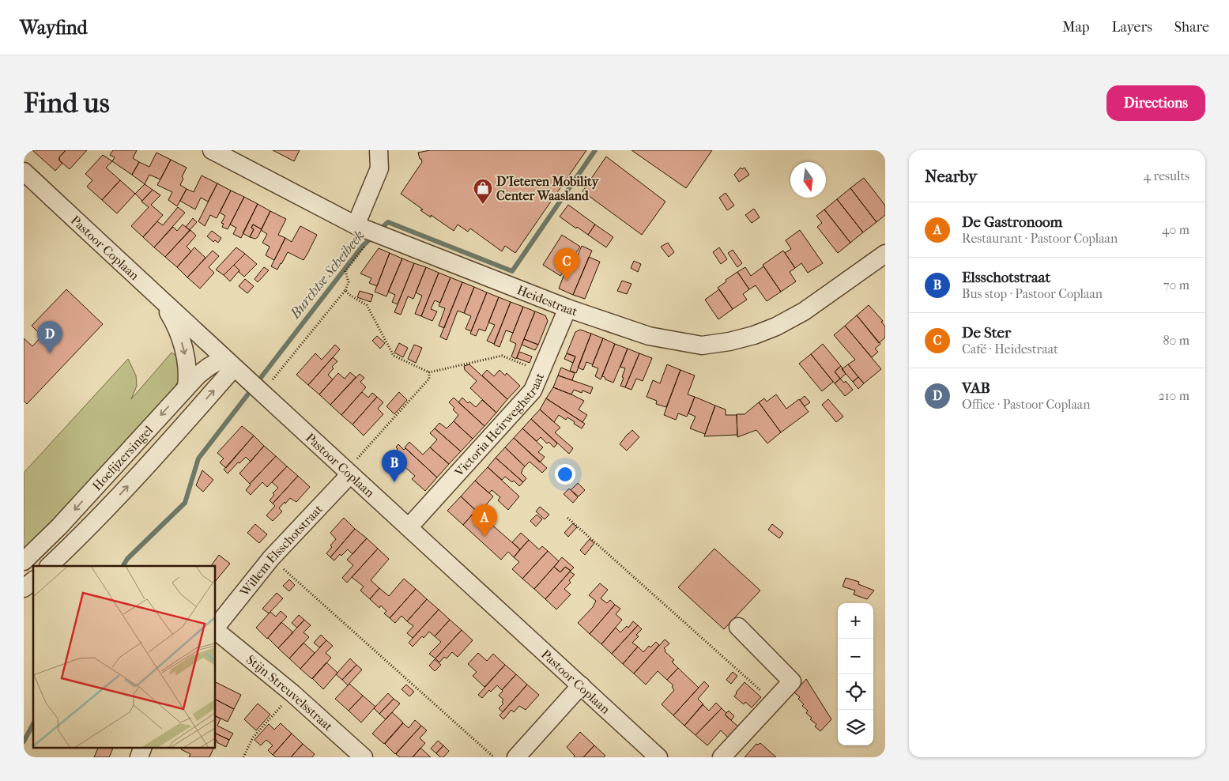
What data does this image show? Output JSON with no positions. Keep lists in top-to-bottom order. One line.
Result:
{"streets":{"street":["Pastoor Coplaan","Heidestraat","Victoria Heirweghstraat","Hoefijzersingel","Willem Elsschotstraat","Stijn Streuvelsstraat"]},"crossings":[["Pastoor Coplaan","Victoria Heirweghstraat"],["Pastoor Coplaan","Hoefijzersingel"],["Pastoor Coplaan","Willem Elsschotstraat"],["Heidestraat","Victoria Heirweghstraat"]],"water":["Burchtse Scheibeek"],"places":{"shop":["D’Ieteren Mobility Center Waasland"]},"north":"bottom","page":{"header":"Wayfind","nav":["Map","Layers","Share"],"buttons":"Directions","title":"Find us","heading":["Nearby","4 results"],"list":[{"mark":"A","name":"De Gastronoom","note":"Restaurant · Pastoor Coplaan","value":"40 m"},{"mark":"B","name":"Elsschotstraat","note":"Bus stop · Pastoor Coplaan","value":"70 m"},{"mark":"C","name":"De Ster","note":"Café · Heidestraat","value":"80 m"},{"mark":"D","name":"VAB","note":"Office · Pastoor Coplaan","value":"210 m"}],"pins":["C","D","B","A"],"map_buttons":["+","−"]}}
